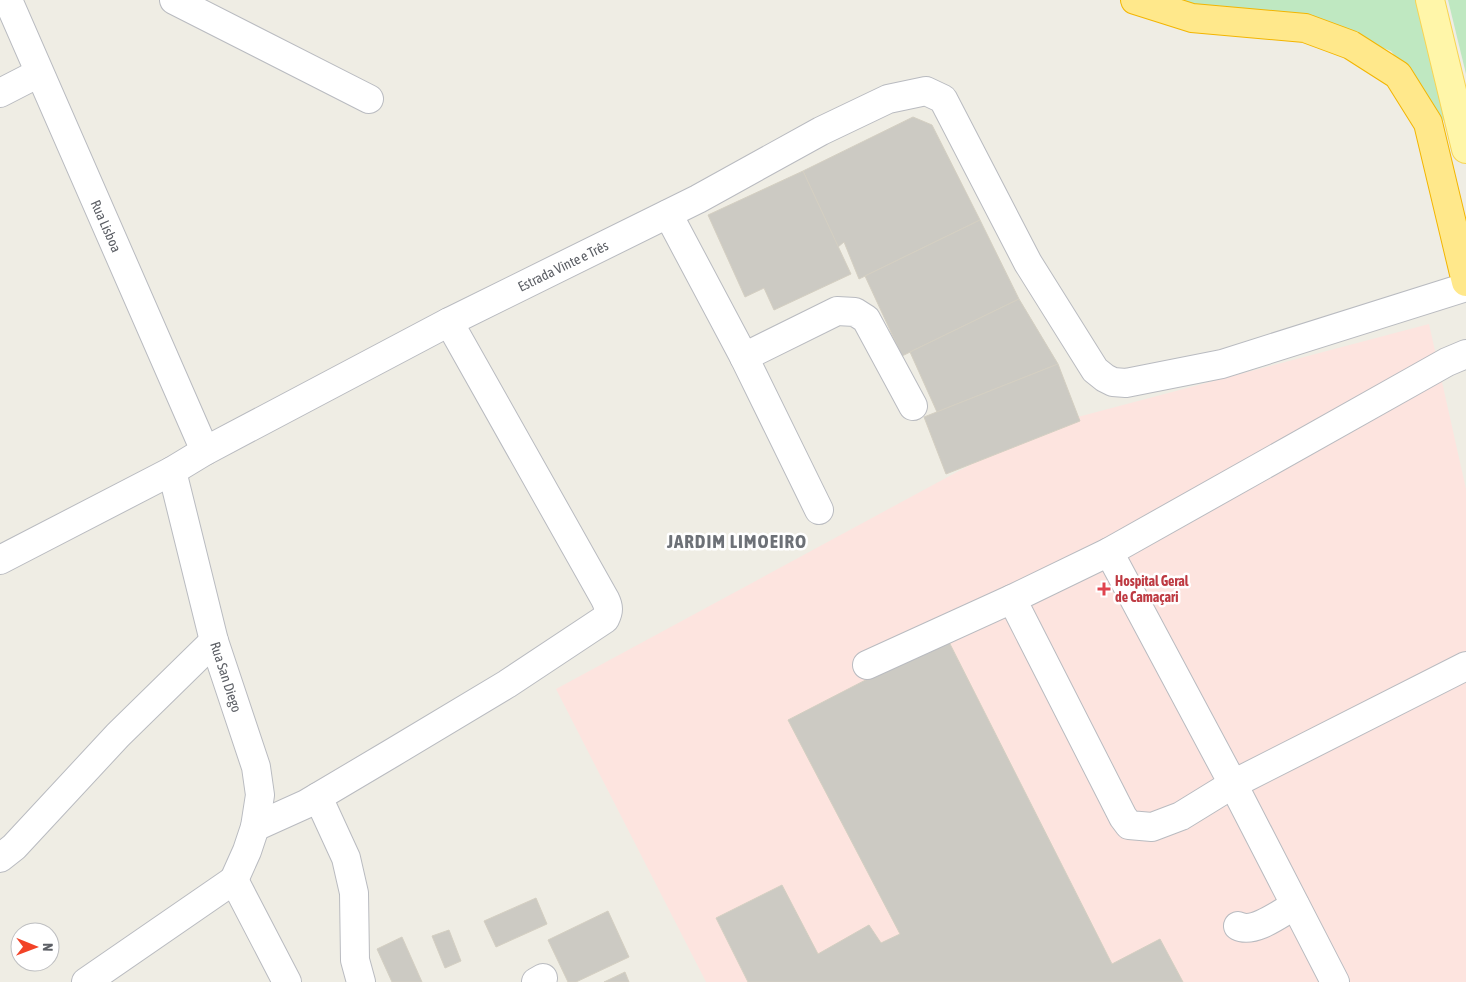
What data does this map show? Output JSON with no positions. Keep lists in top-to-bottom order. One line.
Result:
{"streets":{"street":["Rua Lisboa","Estrada Vinte e Três","Rua San Diego"]},"crossings":[["Rua Lisboa","Estrada Vinte e Três"],["Estrada Vinte e Três","Rua San Diego"]],"districts":["JARDIM LIMOEIRO"],"places":{"health":["Hospital Geral de Camaçari"]},"north":"right"}
